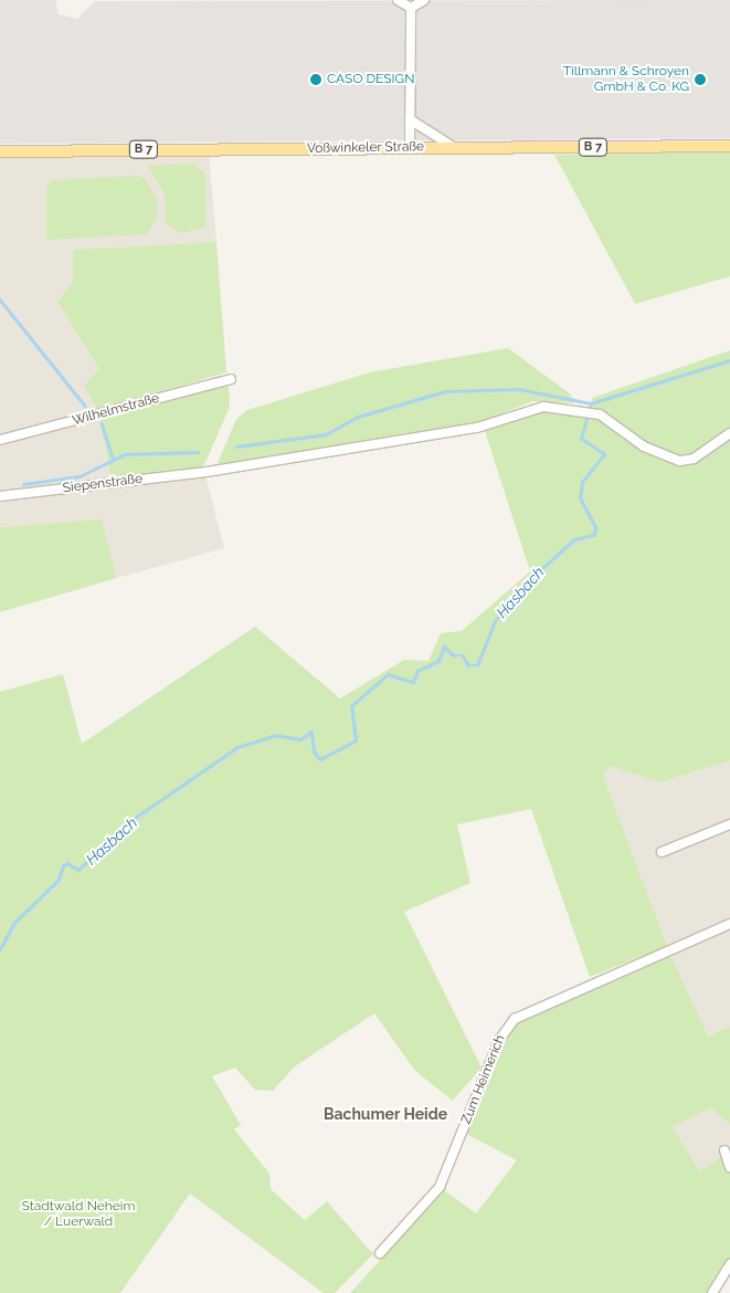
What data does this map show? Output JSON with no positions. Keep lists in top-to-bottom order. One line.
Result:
{"streets":{"main road":["B 7","Voßwinkeler Straße"],"street":["Wilhelmstraße","Siepenstraße","Zum Heimerich"]},"districts":["Bachumer Heide"],"water":["Hasbach"],"parks":["Stadtwald Neheim / Luerwald"],"places":["CASO DESIGN","Tillmann & Schroyen GmbH & Co. KG"]}
